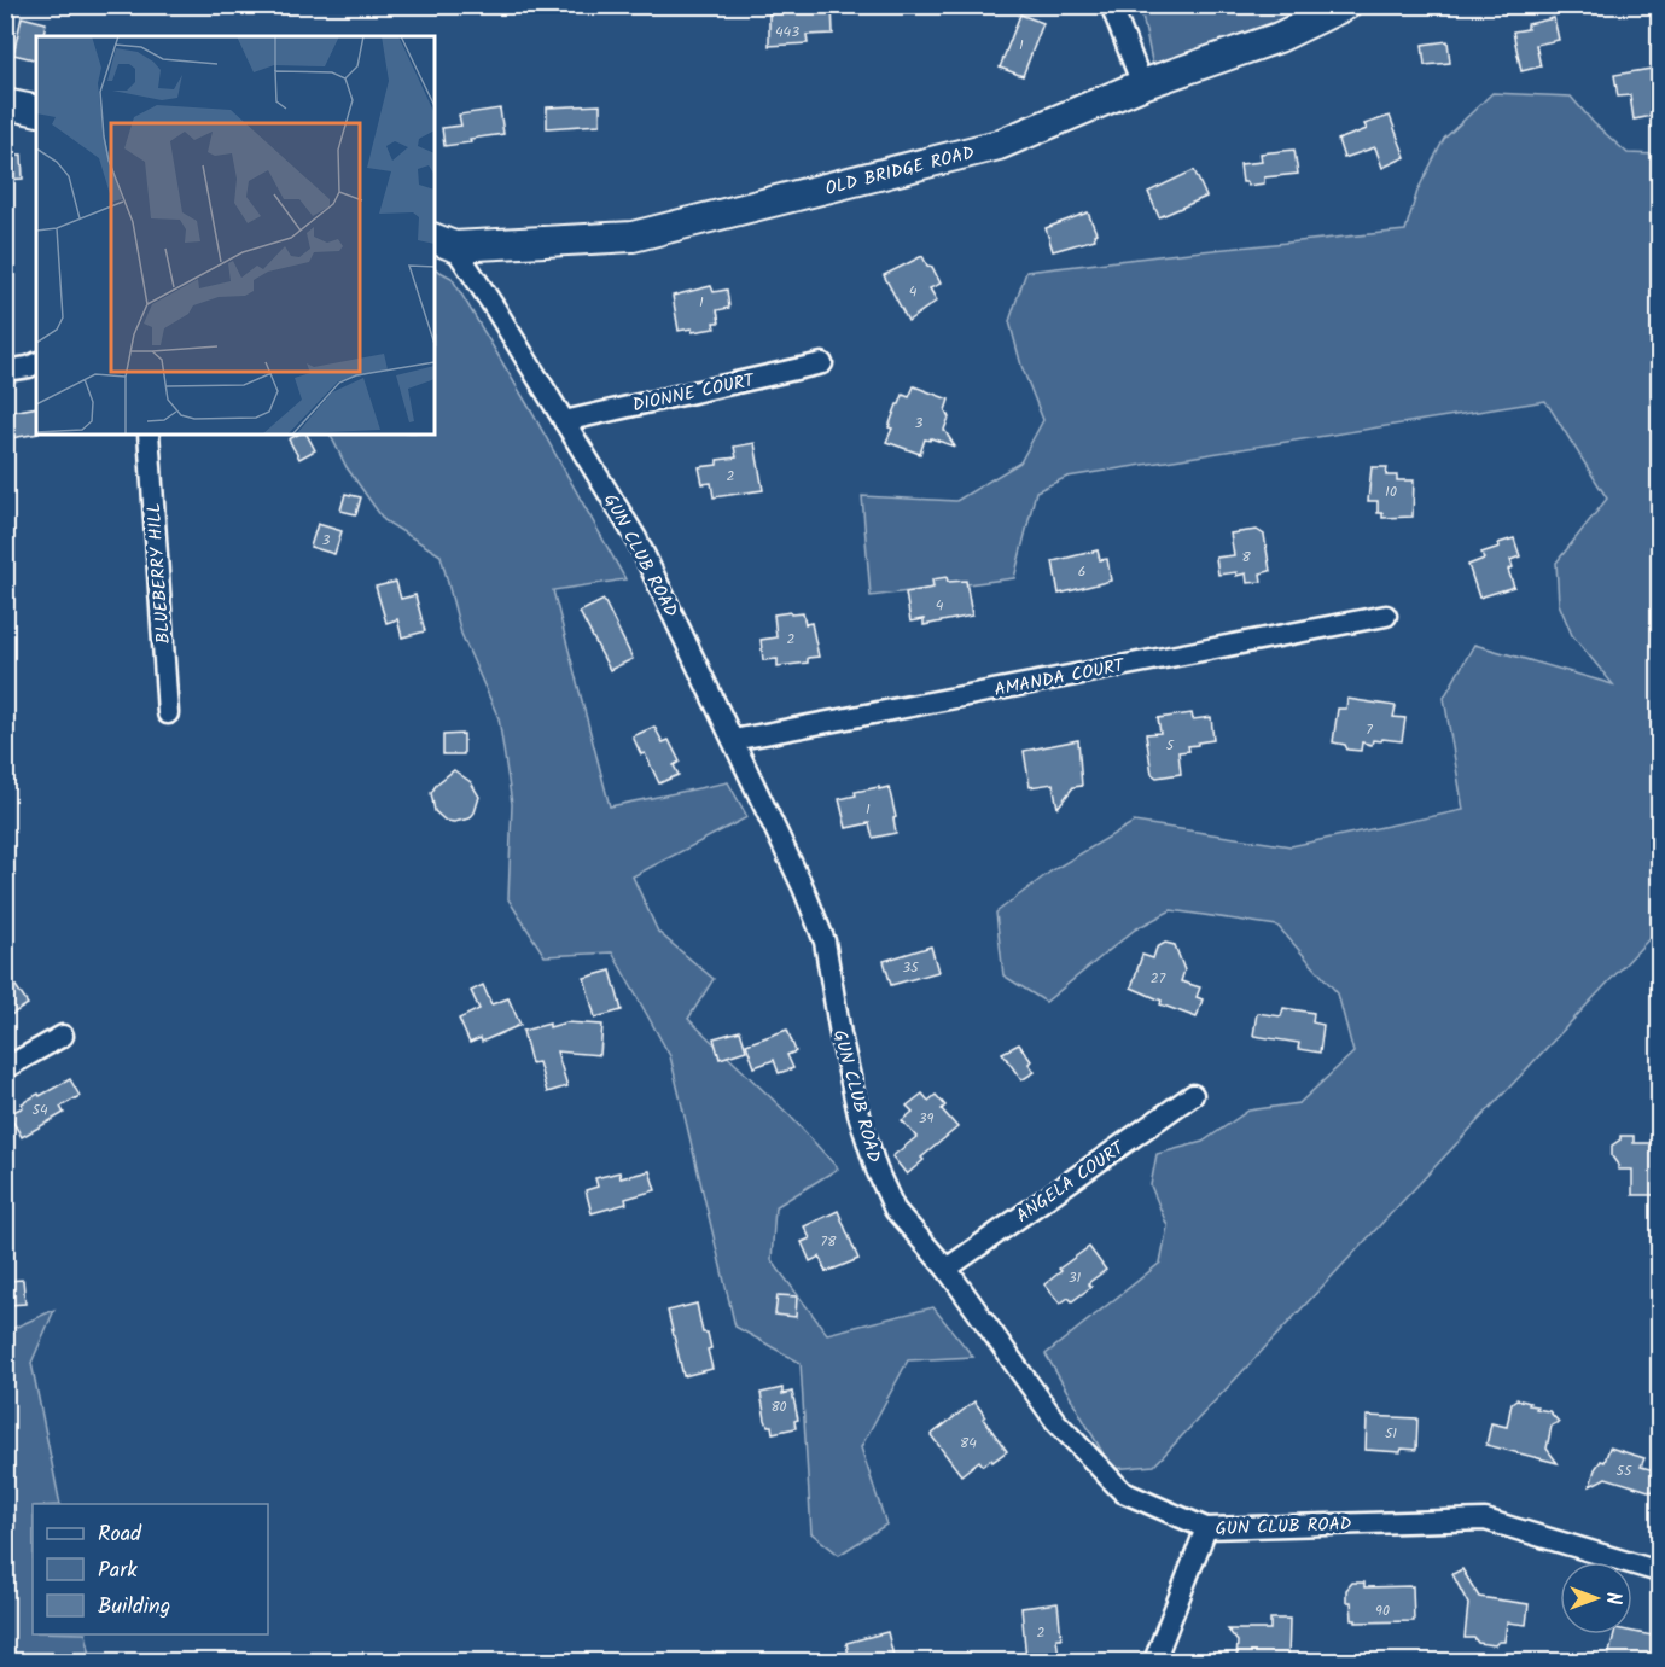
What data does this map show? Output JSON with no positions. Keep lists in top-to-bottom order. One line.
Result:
{"streets":{"street":["OLD BRIDGE ROAD","DIONNE COURT","GUN CLUB ROAD","BLUEBERRY HILL","AMANDA COURT","ANGELA COURT"]},"crossings":[["OLD BRIDGE ROAD","GUN CLUB ROAD"],["DIONNE COURT","GUN CLUB ROAD"],["GUN CLUB ROAD","AMANDA COURT"],["GUN CLUB ROAD","ANGELA COURT"]],"house_numbers":["443","1","4","1","3","2","10","3","8","6","4","2","7","5","1","35","27","54","39","78","31","80","51","84","55","90","2"],"legend":["Road","Park","Building"],"north":"right"}
